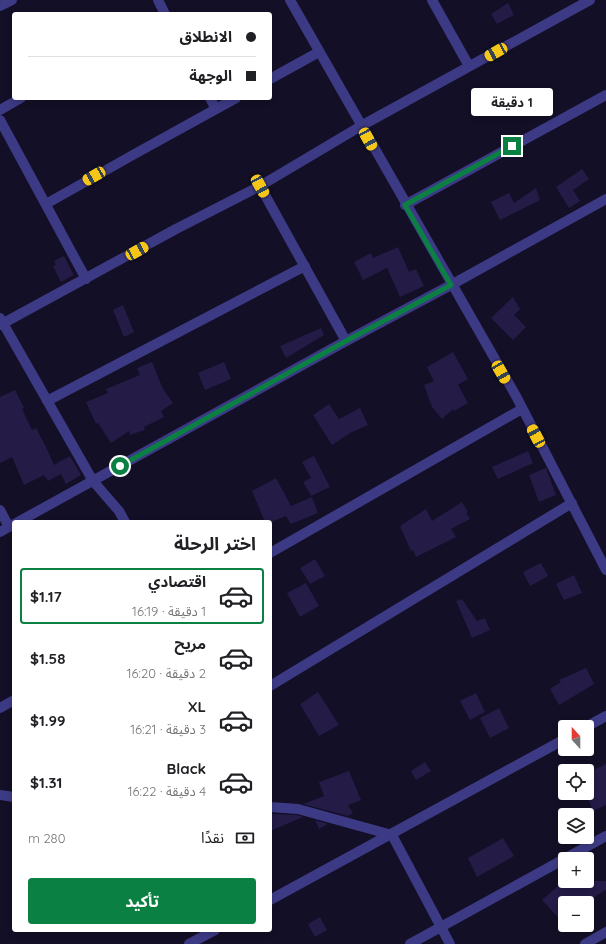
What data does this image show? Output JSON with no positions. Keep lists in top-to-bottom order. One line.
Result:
{"north":"top","page":{"banner":["الانطلاق","الوجهة"],"bubble":"1 دقيقة","heading":"اختر الرحلة","list":[{"name":"اقتصادي","note":"1 دقيقة · 16:19","value":"$1.17"},{"name":"مريح","note":"2 دقيقة · 16:20","value":"$1.58"},{"name":"XL","note":"3 دقيقة · 16:21","value":"$1.99"},{"name":"Black","note":"4 دقيقة · 16:22","value":"$1.31"}],"map_buttons":["+","−"],"pay":["نقدًا","280 m"],"buttons":"تأكيد"}}
